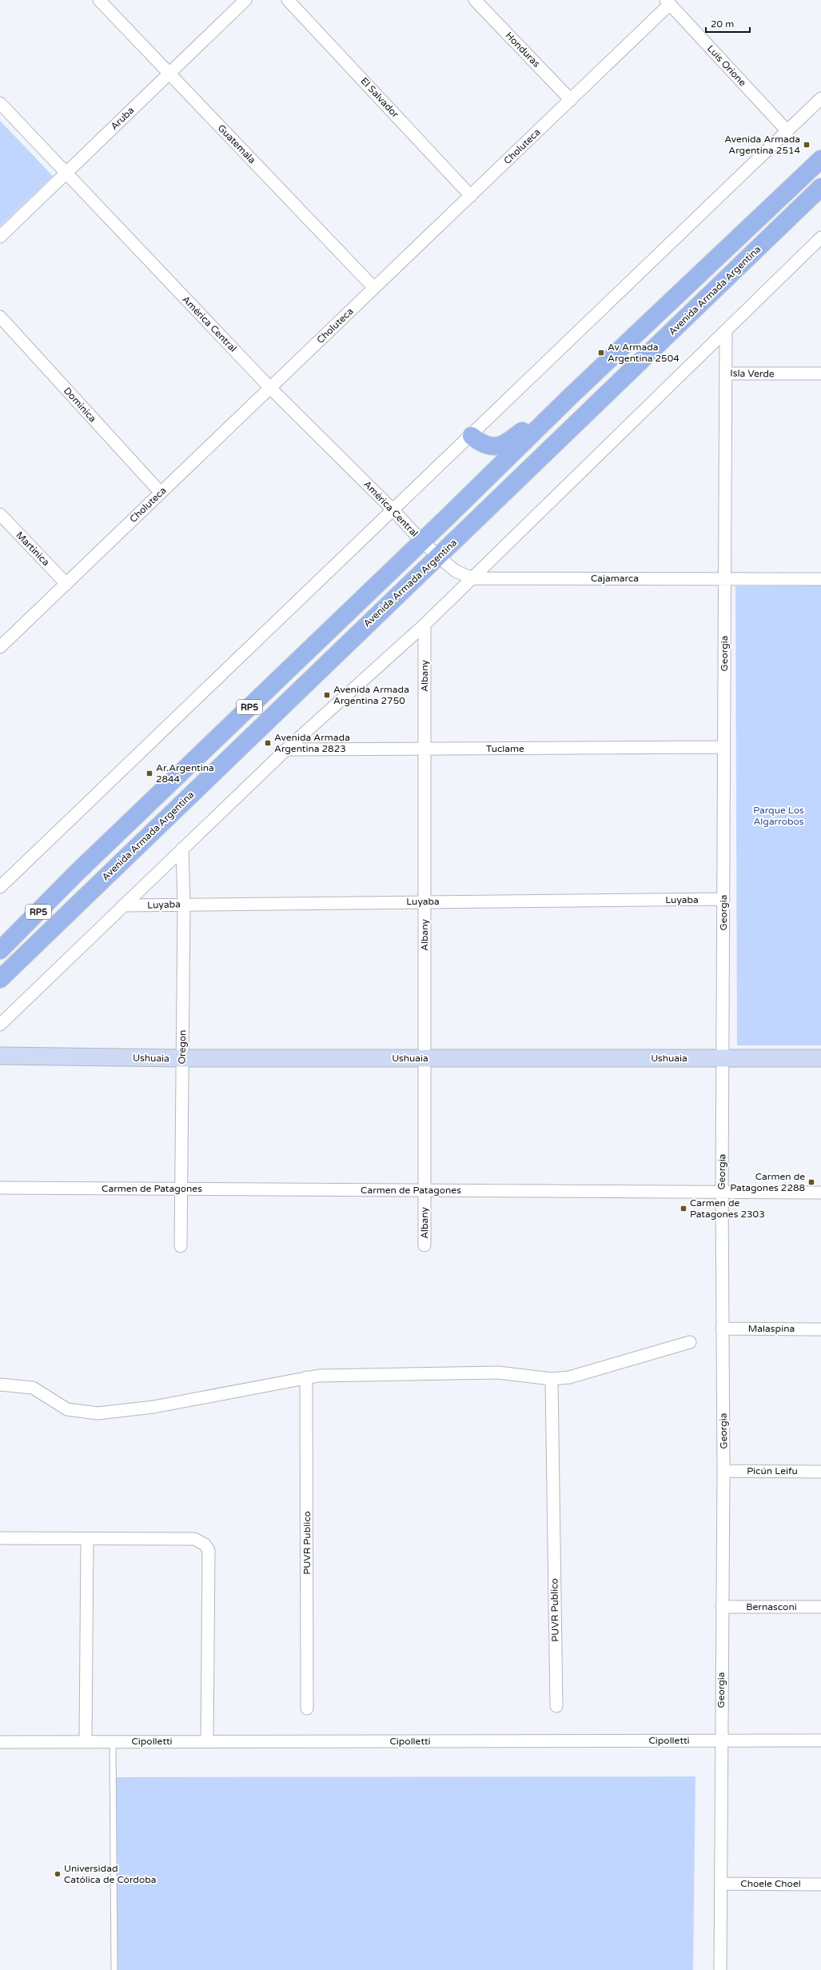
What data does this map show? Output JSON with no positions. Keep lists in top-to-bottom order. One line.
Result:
{"streets":{"main road":["Avenida Armada Argentina","RP5","Ushuaia"],"street":["Honduras","Luis Orione","El Salvador","Aruba","Guatemala","Choluteca","América Central","Isla Verde","Dominica","Martinica","Cajamarca","Georgia","Albany","Tuclame","Luyaba","Oregon","Carmen de Patagones","Malaspina","Picún Leifu","PUVR Publico","Bernasconi","Cipolletti","Choele Choel"]},"crossings":[["Honduras","Choluteca"],["Luis Orione","Choluteca"],["El Salvador","Choluteca"],["Aruba","Guatemala"],["Aruba","América Central"],["Guatemala","Choluteca"],["Choluteca","América Central"],["Choluteca","Dominica"],["Choluteca","Martinica"],["Avenida Armada Argentina","Cajamarca"],["América Central","Cajamarca"],["América Central","RP5"],["Isla Verde","Georgia"],["Cajamarca","Georgia"],["Cajamarca","RP5"],["Georgia","Tuclame"],["Georgia","Luyaba"],["Georgia","Ushuaia"],["Georgia","Carmen de Patagones"],["Georgia","Malaspina"],["Georgia","Picún Leifu"],["Georgia","Bernasconi"],["Georgia","Cipolletti"],["Georgia","Choele Choel"],["Albany","Tuclame"],["Albany","Luyaba"],["Albany","Ushuaia"],["Albany","Carmen de Patagones"],["Luyaba","Oregon"],["Oregon","Ushuaia"],["Oregon","Carmen de Patagones"]],"parks":["Parque Los Algarrobos"],"places":{"transit":["Avenida Armada Argentina 2514","Av Armada Argentina 2504","Avenida Armada Argentina 2750","Avenida Armada Argentina 2823","Ar.Argentina 2844","Carmen de Patagones 2288","Carmen de Patagones 2303"],"other":["Universidad Católica de Córdoba"]},"scale_bar":"20 m"}
